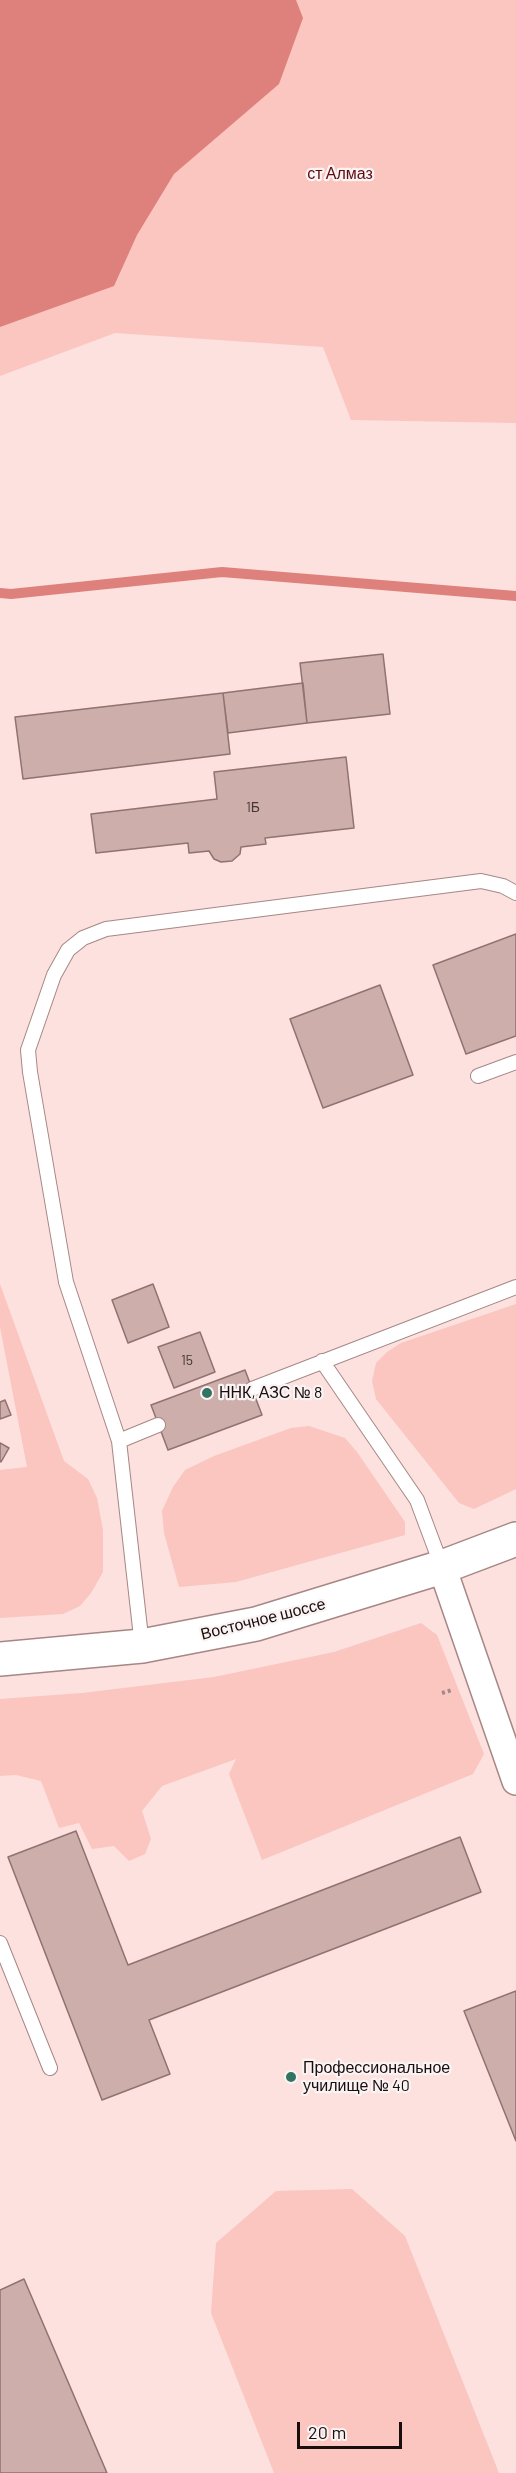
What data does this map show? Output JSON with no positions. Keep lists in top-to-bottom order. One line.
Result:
{"streets":{"main road":["Восточное шоссе"]},"parks":["ст Алмаз"],"places":["ННК, АЗС № 8","Профессиональное училище № 40"],"house_numbers":["1Б","15"],"scale_bar":"20 m"}
